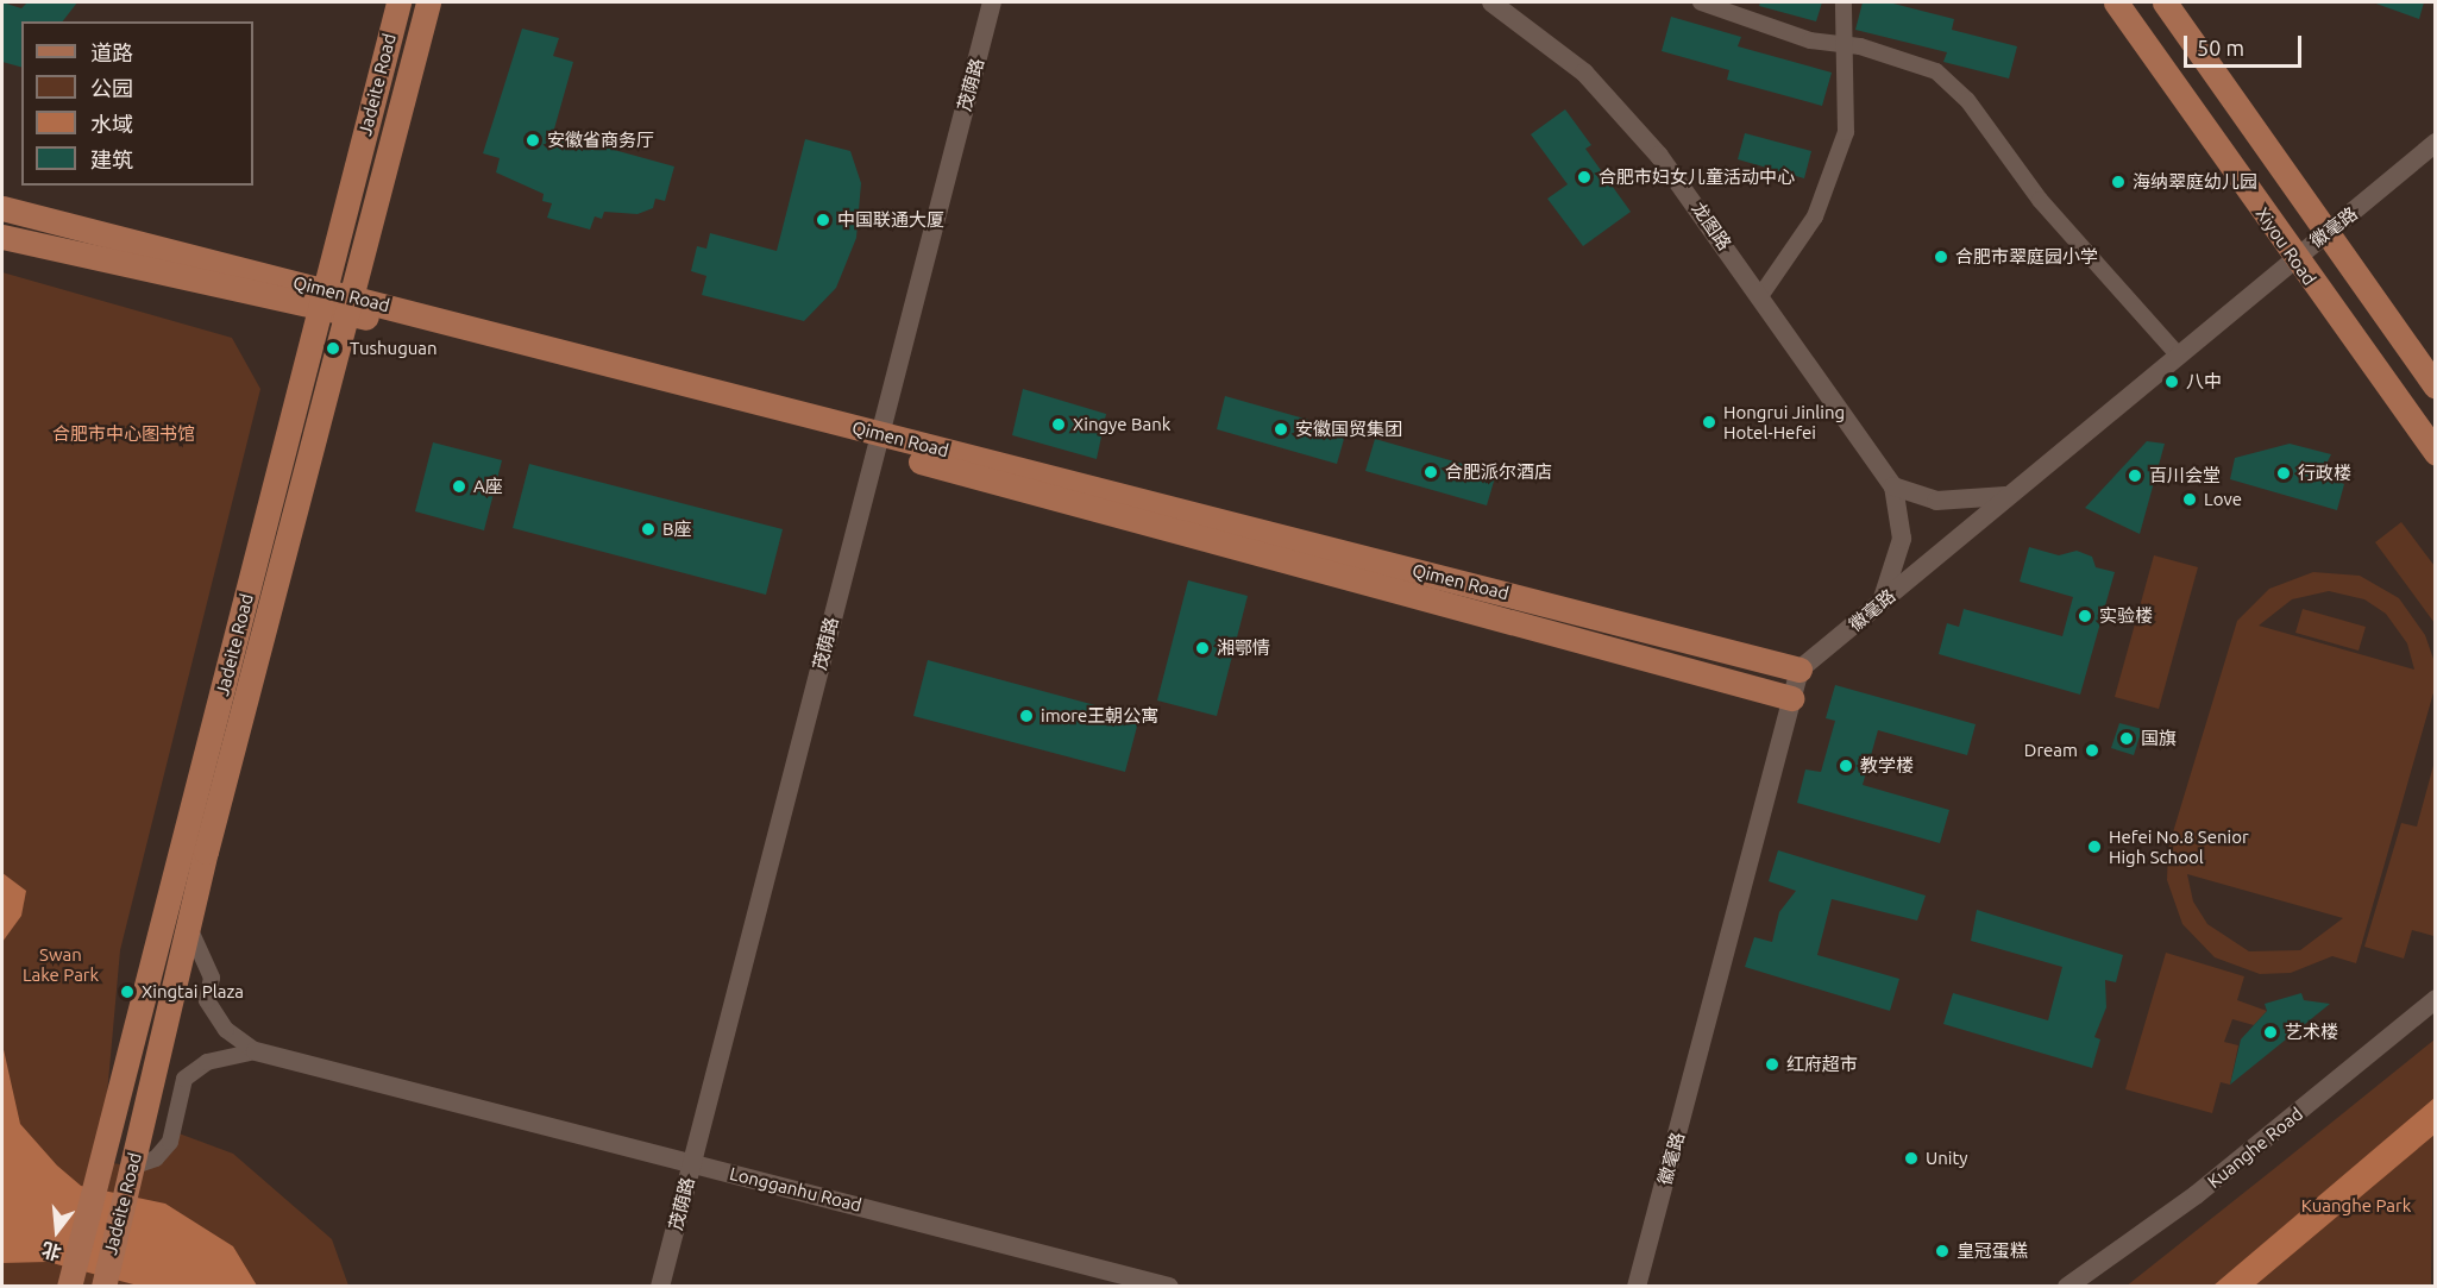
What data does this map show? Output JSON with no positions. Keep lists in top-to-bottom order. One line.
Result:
{"streets":{"main road":["Jadeite Road","Xiyou Road","Qimen Road"],"street":["茂荫路","龙图路","徽毫路","Kuanghe Road","Longganhu Road"]},"crossings":[["Jadeite Road","Qimen Road"],["茂荫路","Qimen Road"],["茂荫路","Longganhu Road"],["徽毫路","Xiyou Road"],["徽毫路","Qimen Road"]],"parks":["合肥市中心图书馆","Swan Lake Park","Kuanghe Park"],"places":["安徽省商务厅","合肥市妇女儿童活动中心","海纳翠庭幼儿园","中国联通大厦","合肥市翠庭园小学","Tushuguan","八中","Hongrui Jinling Hotel-Hefei","Xingye Bank","安徽国贸集团","合肥派尔酒店","行政楼","百川会堂","A座","Love","B座","实验楼","湘鄂情","imore王朝公寓","国旗","Dream","教学楼","Hefei No.8 Senior High School","Xingtai Plaza","艺术楼","红府超市","Unity","皇冠蛋糕"],"legend":["道路","公园","水域","建筑"],"scale_bar":"50 m","north":"bottom"}
